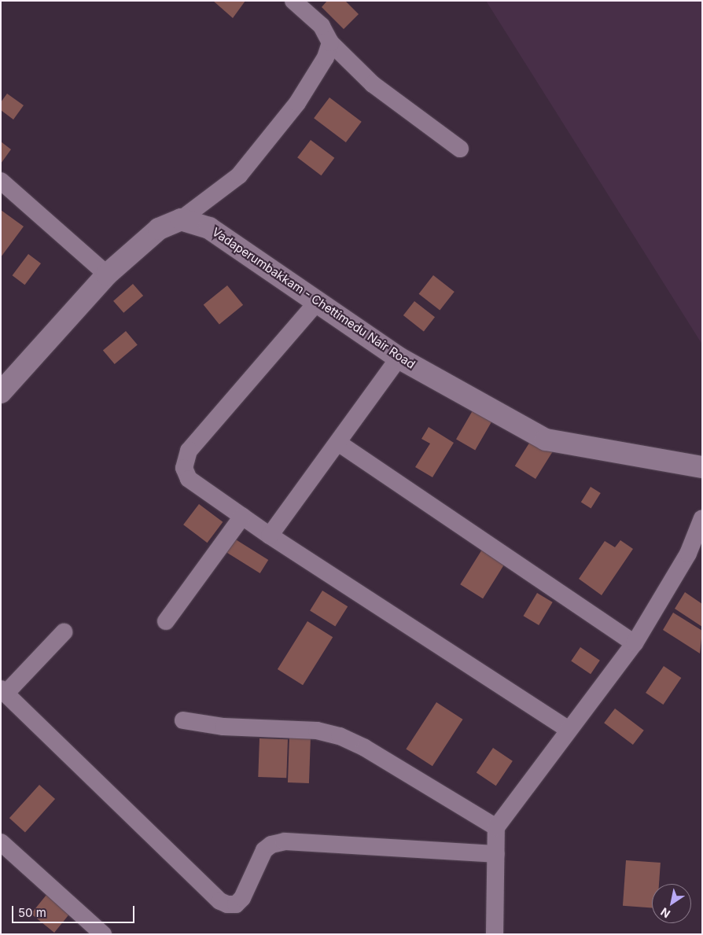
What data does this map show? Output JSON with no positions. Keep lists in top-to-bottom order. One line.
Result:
{"streets":{"street":["Vadaperumbakkam - Chettimedu Nair Road"]},"scale_bar":"50 m","north":"bottom left"}
